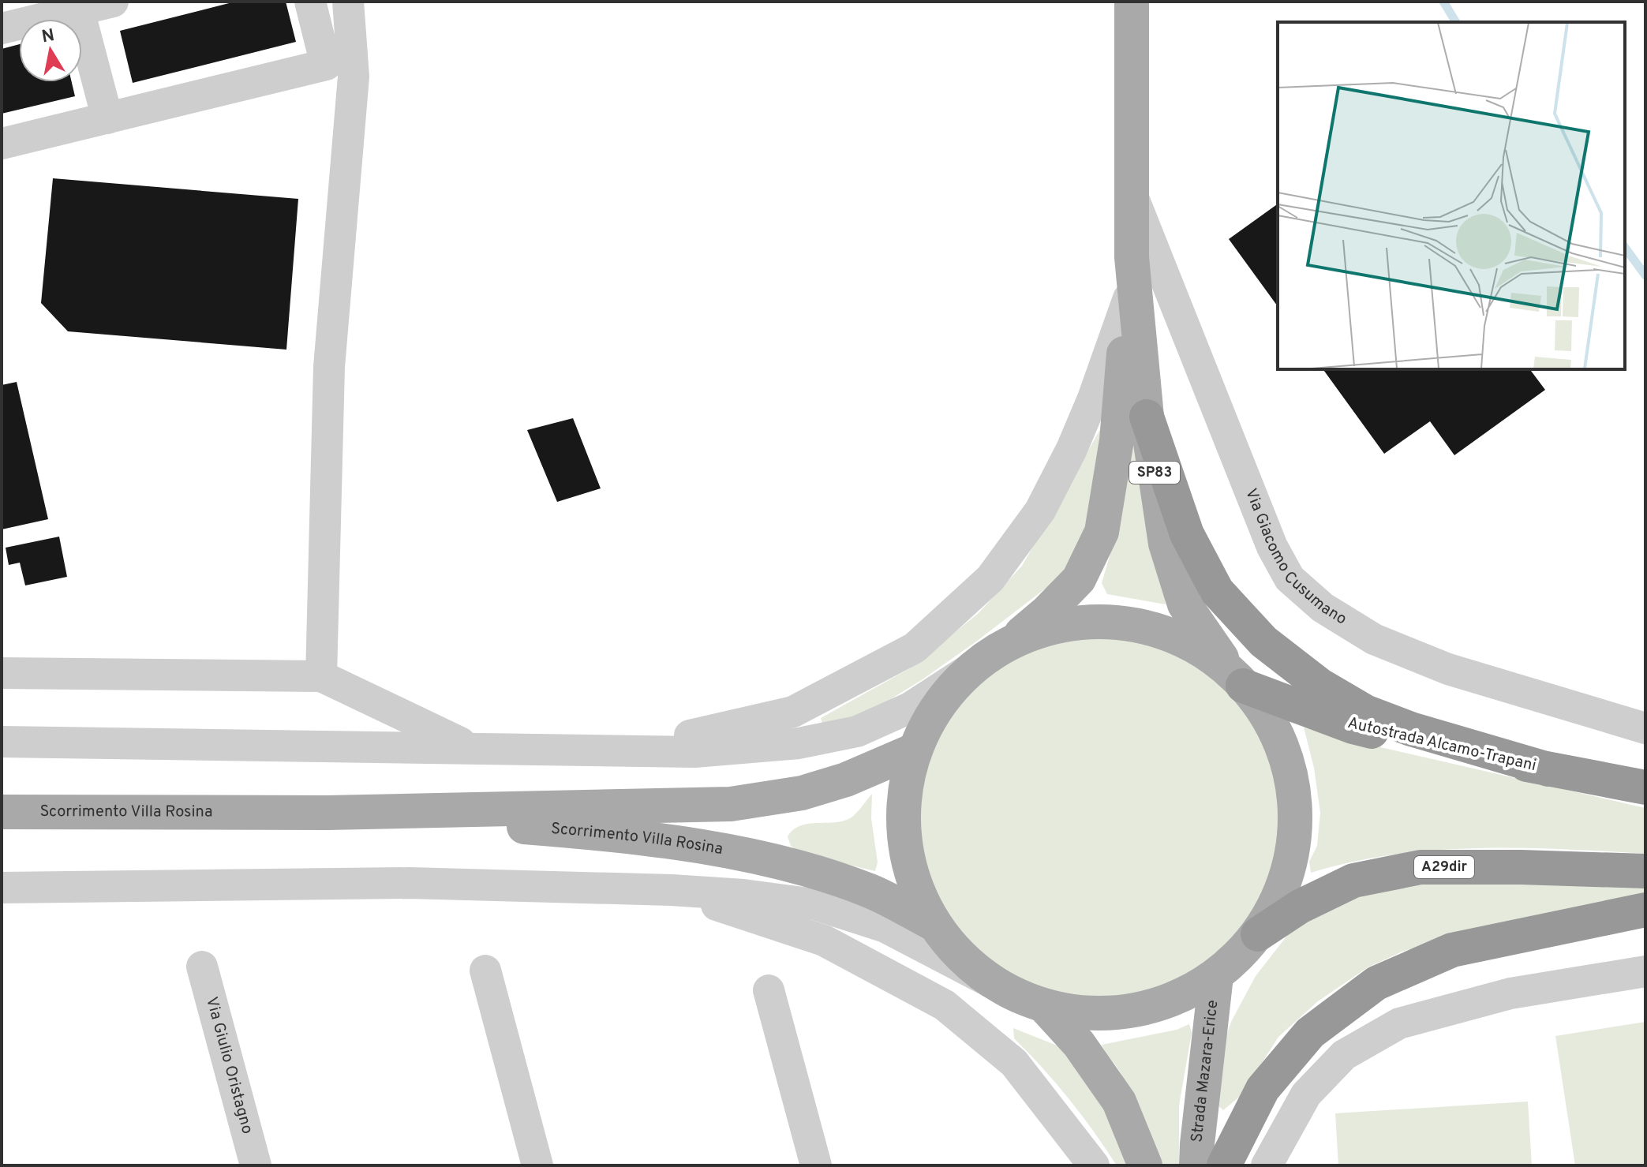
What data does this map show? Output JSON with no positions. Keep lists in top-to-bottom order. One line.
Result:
{"streets":{"highway":["Autostrada Alcamo-Trapani","A29dir"],"main road":["SP83","Scorrimento Villa Rosina","Strada Mazara-Erice"],"street":["Via Giacomo Cusumano","Via Giulio Oristagno"]},"crossings":[["SP83","Via Giacomo Cusumano"],["SP83","Autostrada Alcamo-Trapani"]],"north":"top"}
